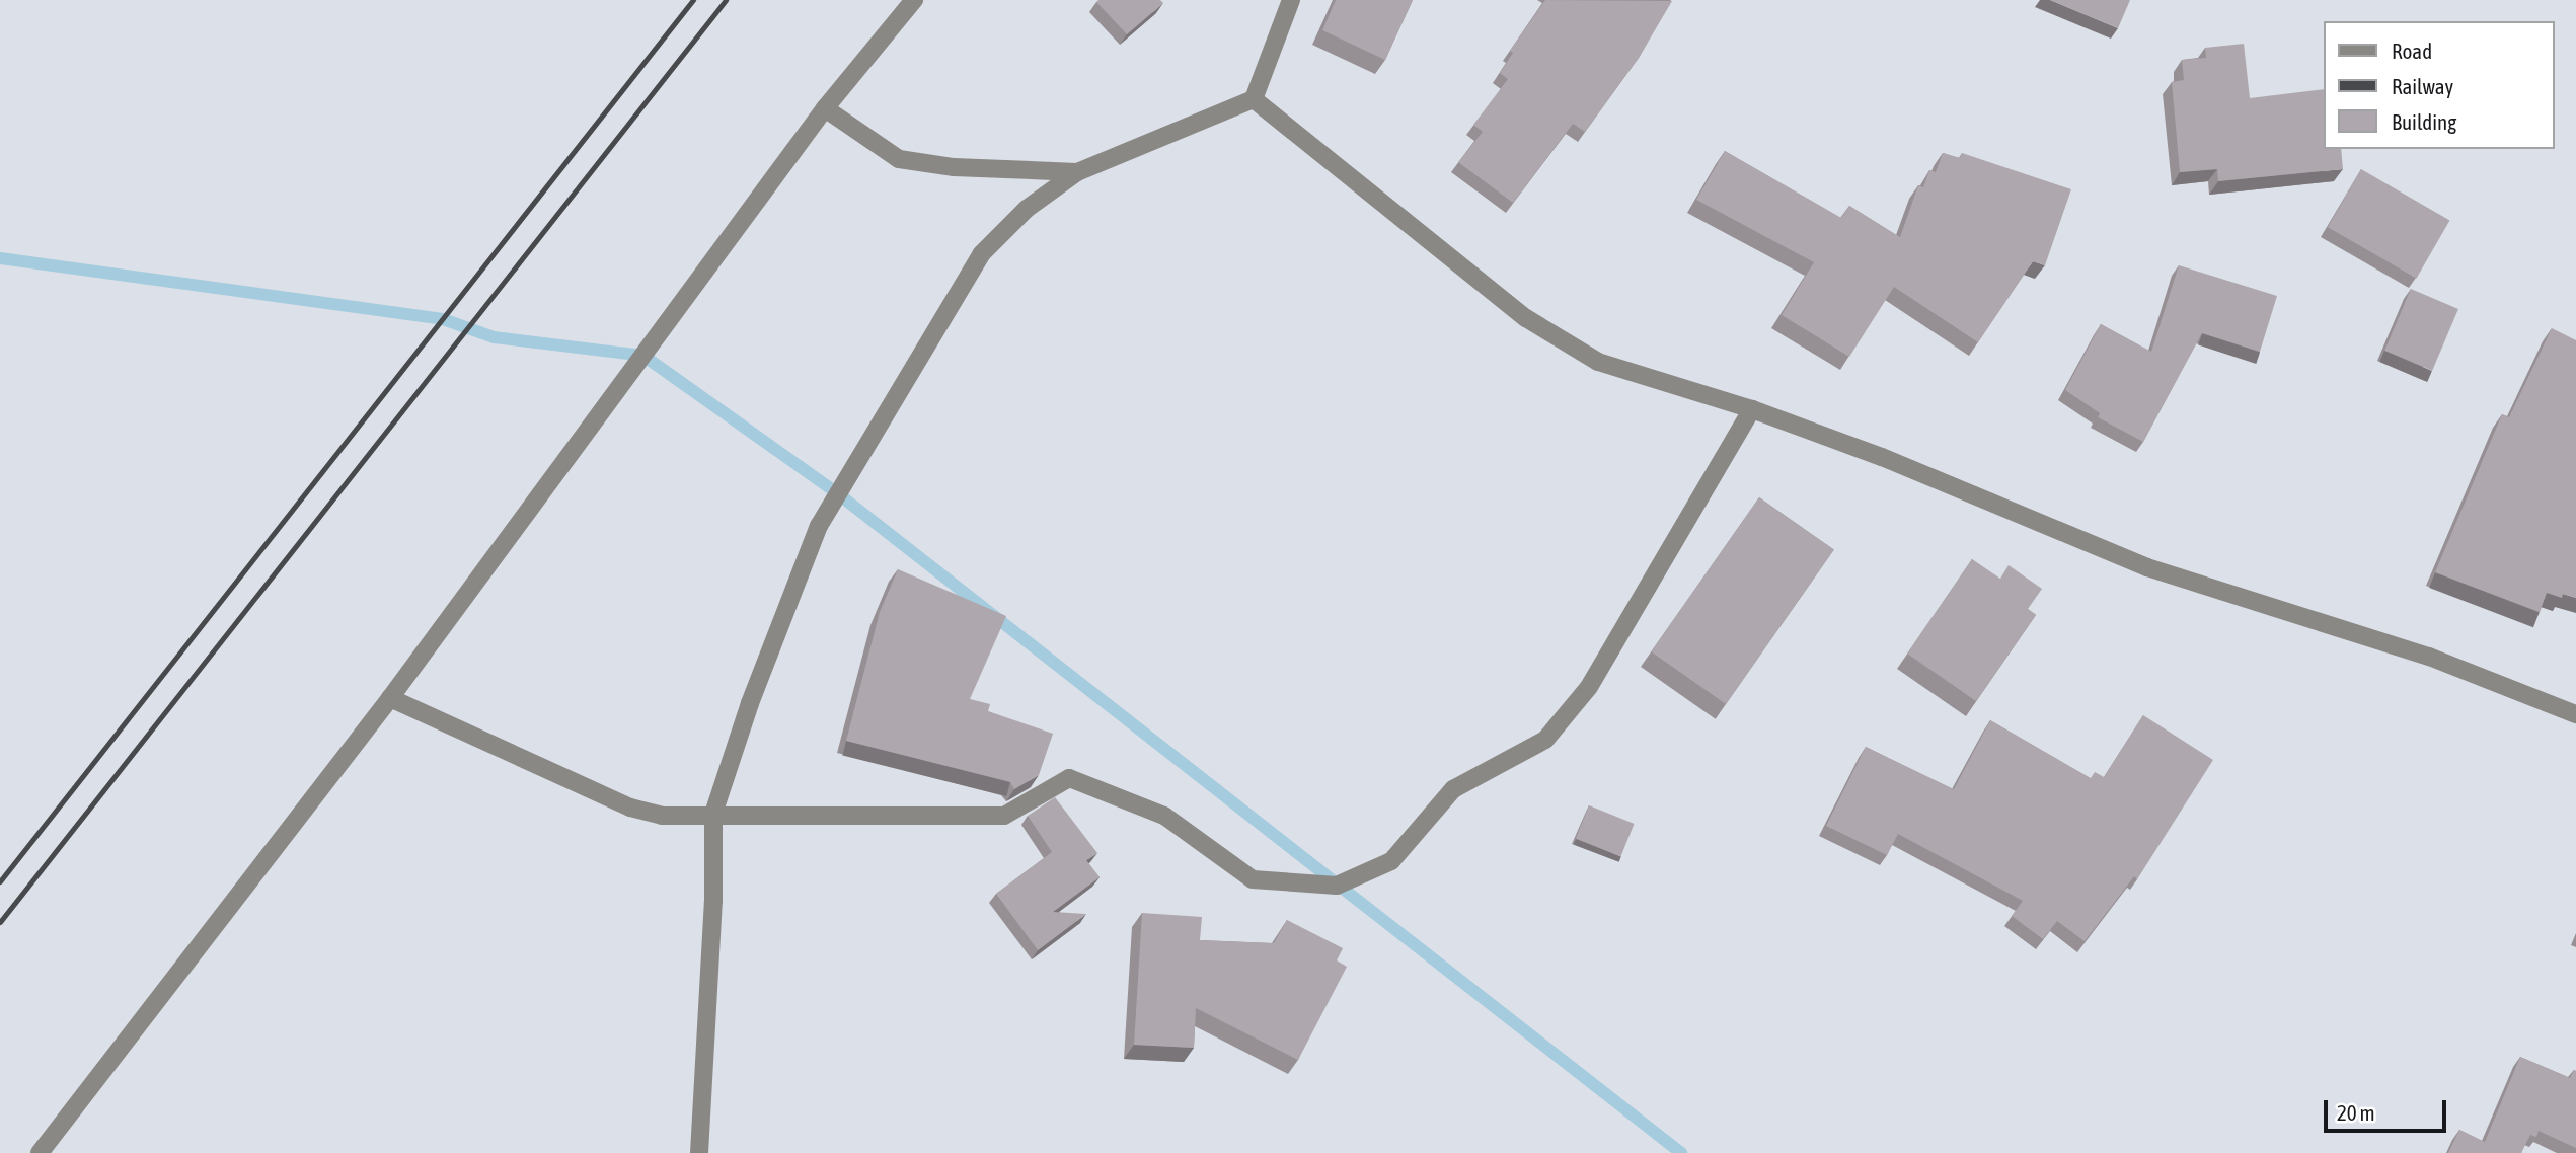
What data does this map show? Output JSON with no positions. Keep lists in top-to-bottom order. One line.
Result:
{"legend":["Road","Railway","Building"],"scale_bar":"20 m"}
